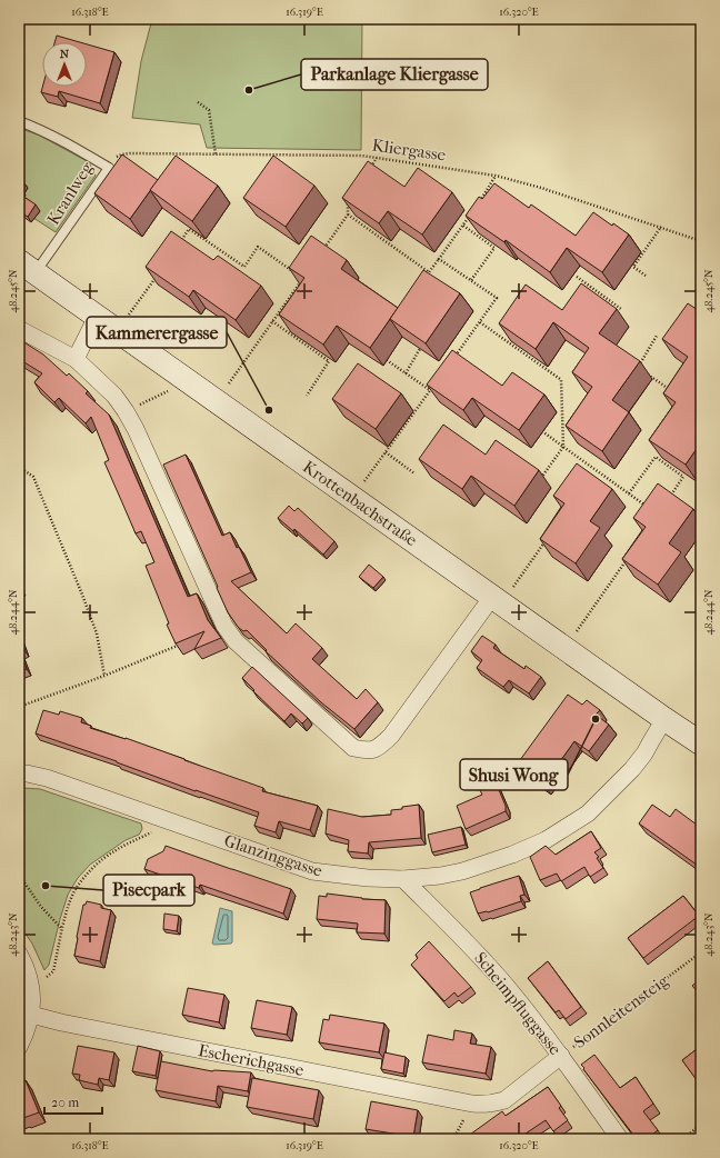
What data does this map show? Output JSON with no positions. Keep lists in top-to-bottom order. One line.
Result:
{"streets":{"main road":["Krottenbachstraße"],"street":["Glanzinggasse","Scheimpfluggasse","Sonnleitensteig","Escherichgasse"],"lane":["Kranlweg"],"path":["Kliergasse"]},"crossings":[["Kliergasse","Kranlweg"],["Kranlweg","Krottenbachstraße"],["Krottenbachstraße","Glanzinggasse"],["Glanzinggasse","Scheimpfluggasse"],["Scheimpfluggasse","Sonnleitensteig"],["Sonnleitensteig","Escherichgasse"]],"places":["Parkanlage Kliergasse","Kammerergasse","Shusi Wong","Pisecpark"],"scale_bar":"20 m","north":"top","coordinates":["16.318°E","16.319°E","16.320°E","48.245°N","48.244°N","48.243°N"]}
